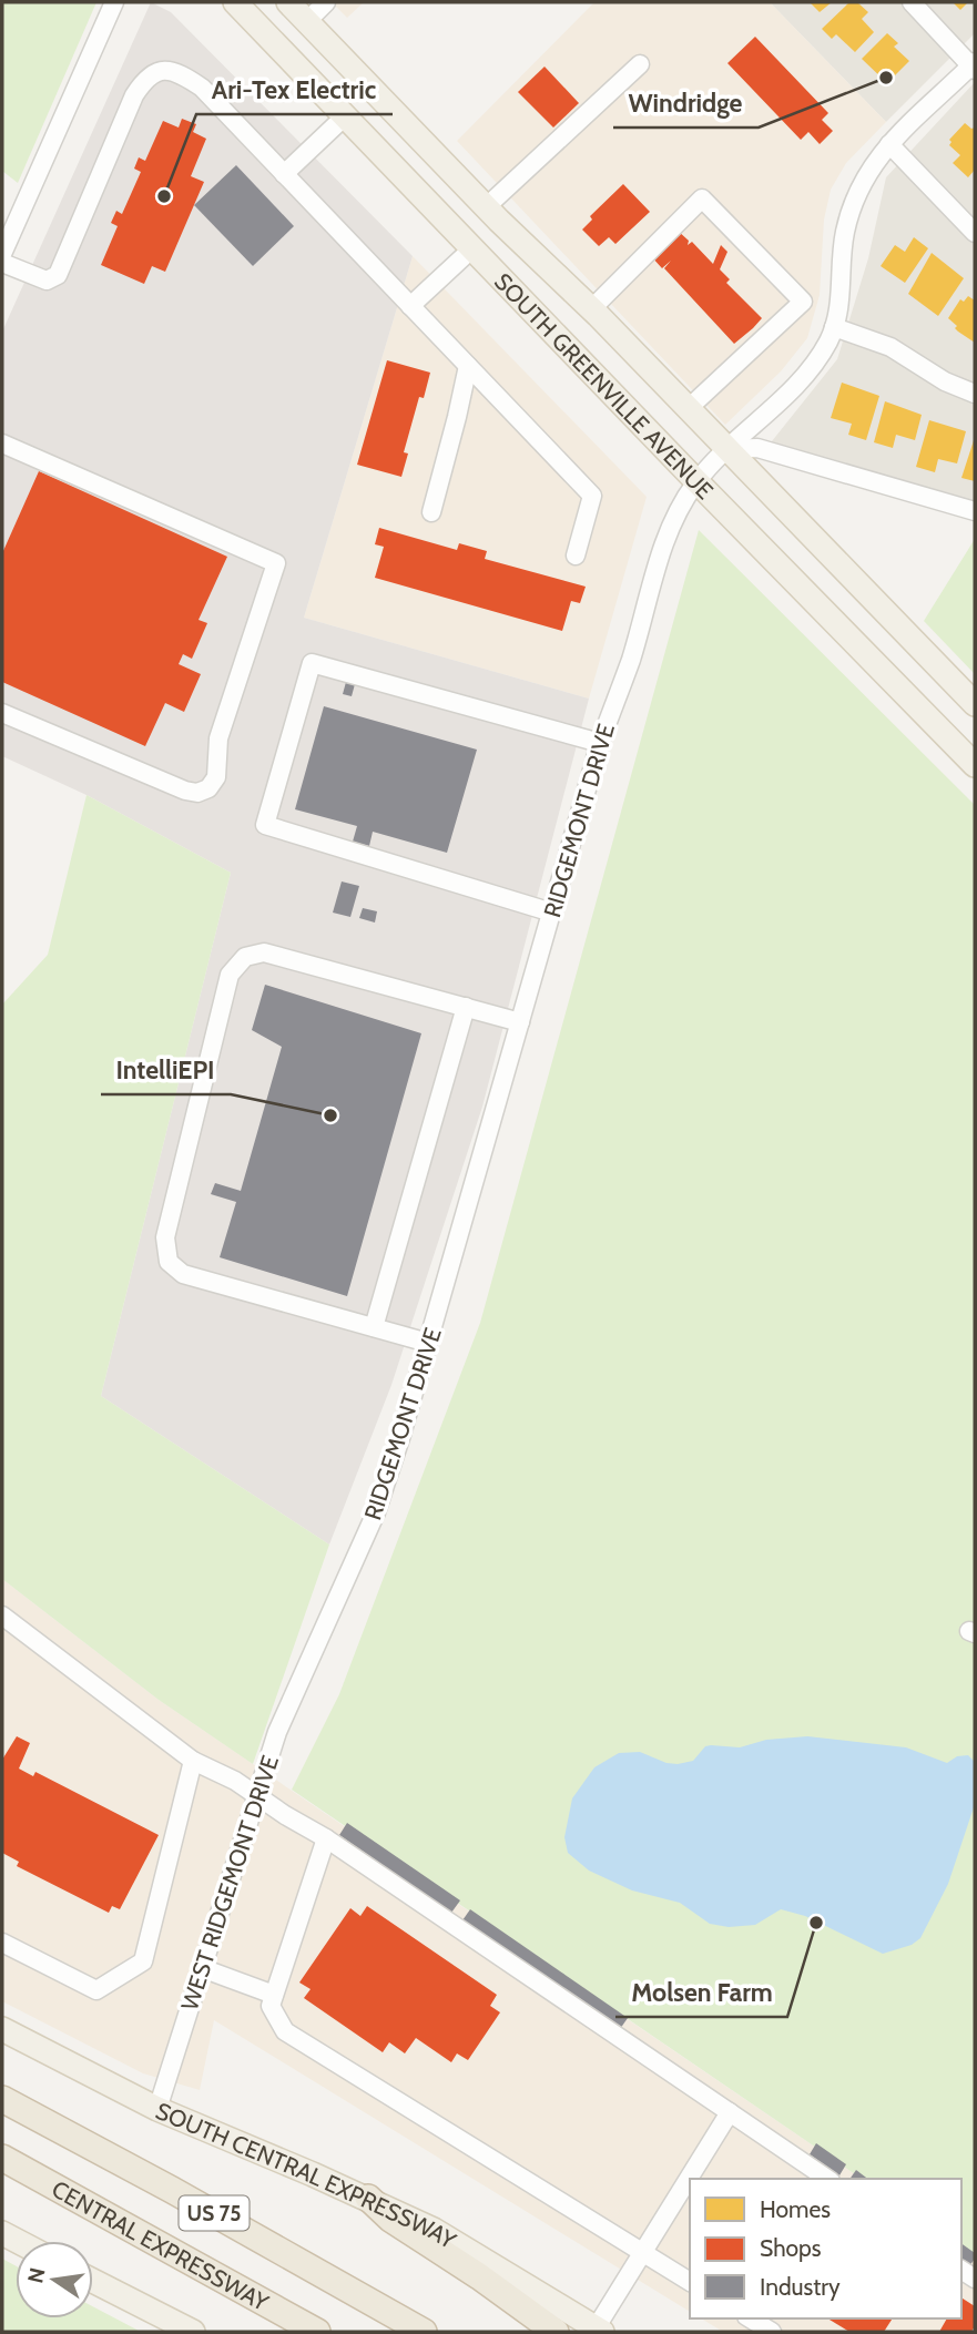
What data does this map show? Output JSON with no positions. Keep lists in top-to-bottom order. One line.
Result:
{"streets":{"highway":["US 75","CENTRAL EXPRESSWAY"],"main road":["SOUTH GREENVILLE AVENUE","SOUTH CENTRAL EXPRESSWAY"],"street":["RIDGEMONT DRIVE","WEST RIDGEMONT DRIVE"]},"crossings":[["SOUTH GREENVILLE AVENUE","RIDGEMONT DRIVE"],["RIDGEMONT DRIVE","WEST RIDGEMONT DRIVE"],["WEST RIDGEMONT DRIVE","SOUTH CENTRAL EXPRESSWAY"]],"places":["Windridge","Ari-Tex Electric","IntelliEPI","Molsen Farm"],"legend":["Homes","Shops","Industry"],"north":"left"}
